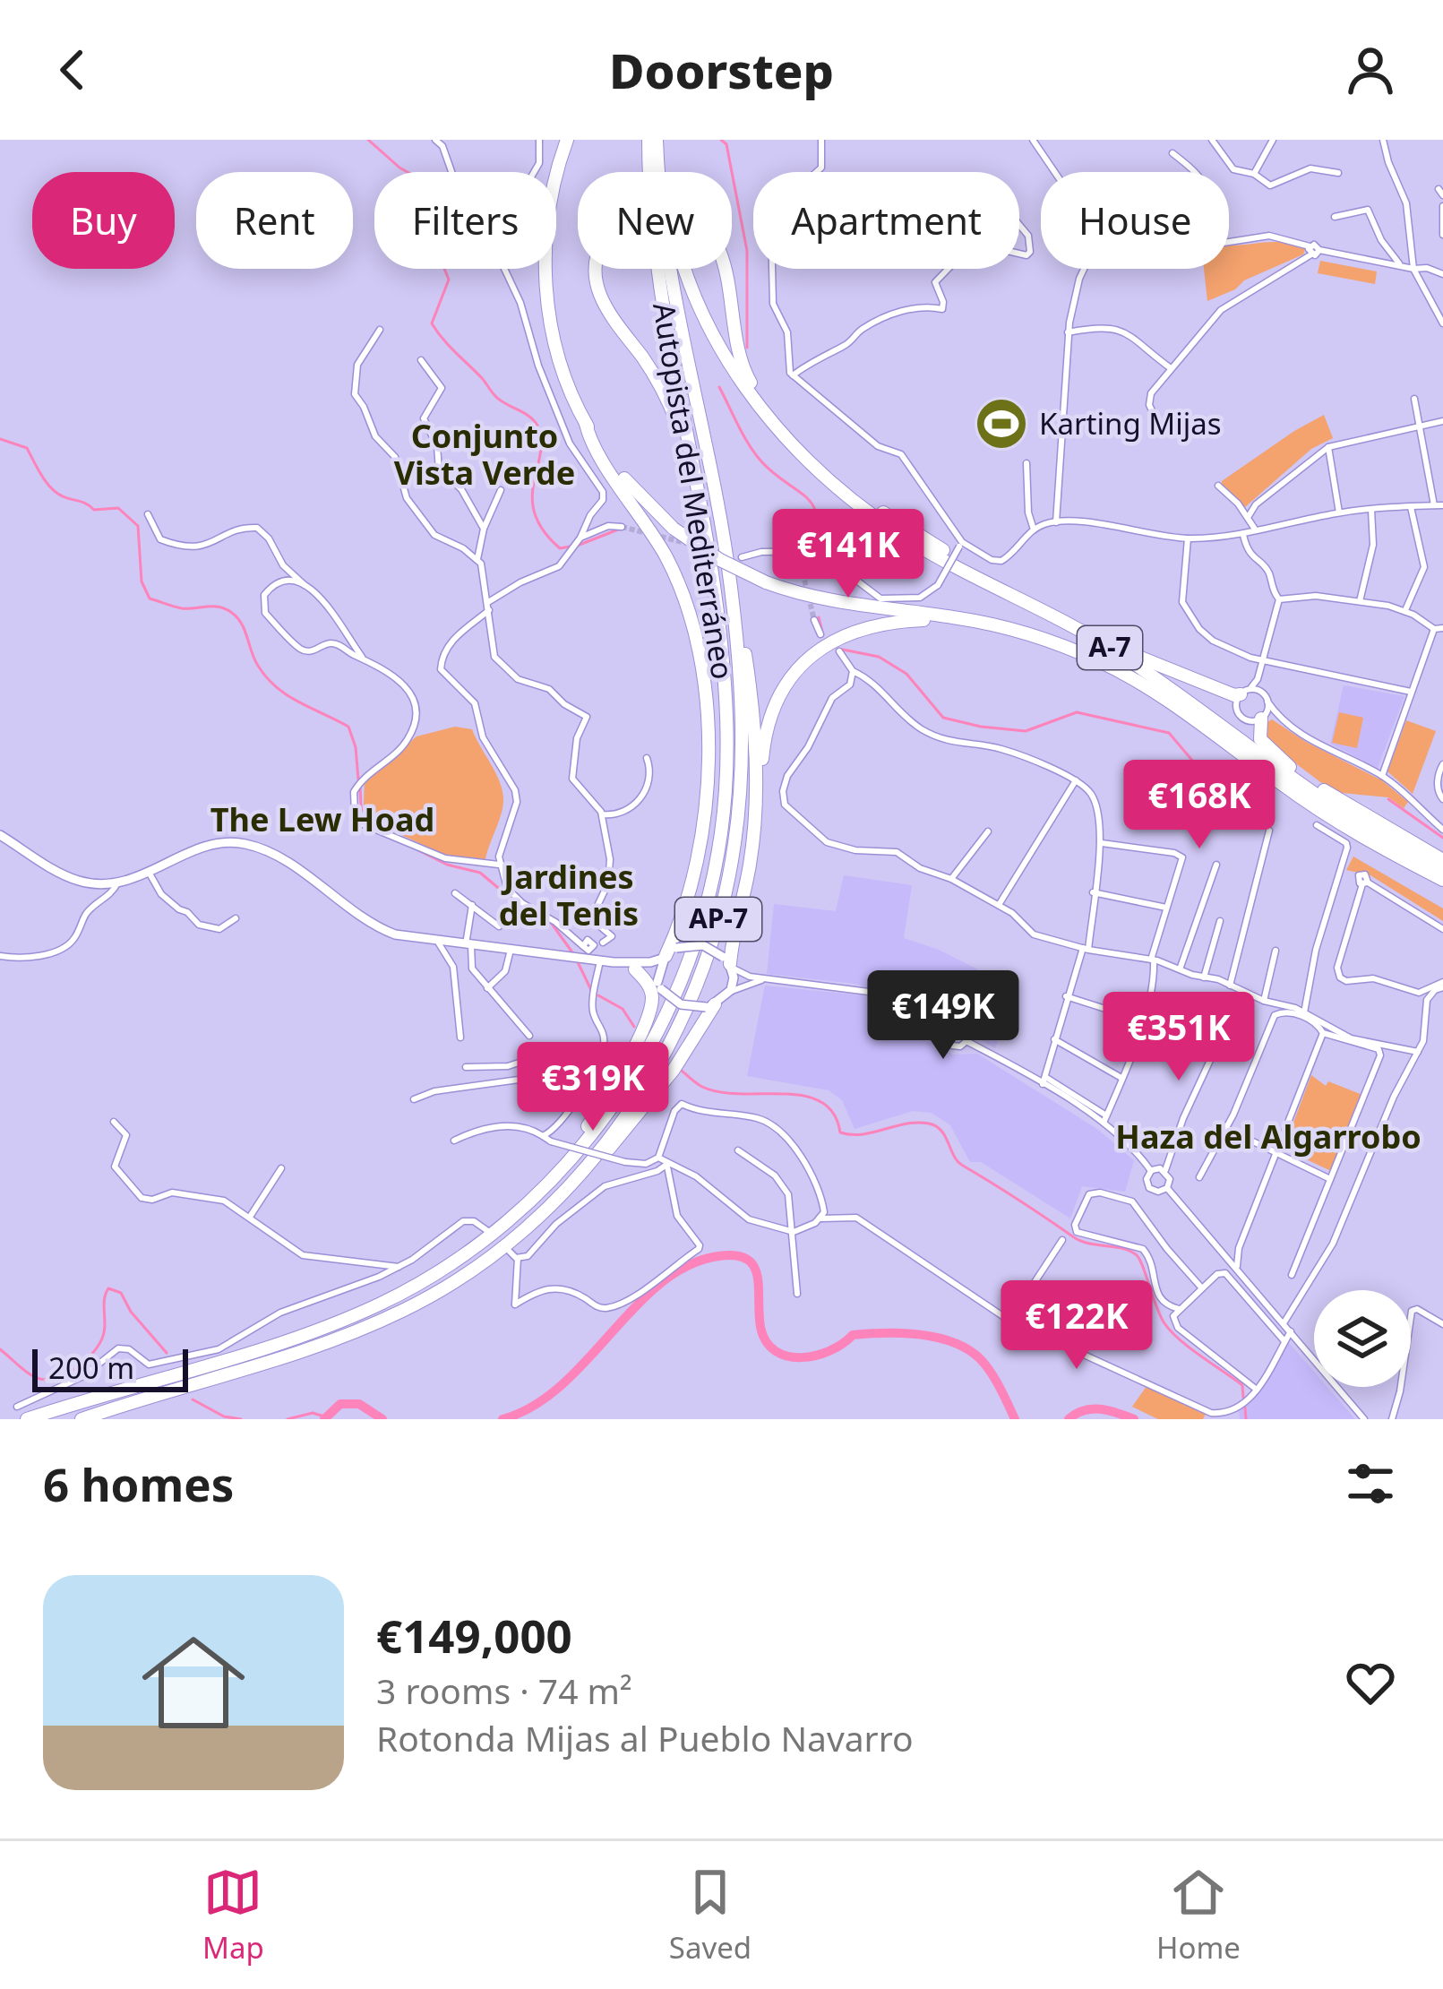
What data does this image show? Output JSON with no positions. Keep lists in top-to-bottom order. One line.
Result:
{"streets":{"highway":["Autopista del Mediterráneo","A-7","AP-7"]},"crossings":[["Autopista del Mediterráneo","A-7"]],"districts":["Conjunto Vista Verde","The Lew Hoad","Jardines del Tenis","Haza del Algarrobo"],"places":{"sports":["Karting Mijas"]},"scale_bar":"200 m","page":{"header":"Doorstep","chip":["Buy","Rent","Filters","New","Apartment","House"],"price":["€141K","€168K","€149K","€351K","€319K","€122K"],"scale":"200 m","heading":"6 homes","list":[{"name":"€149,000","note":"3 rooms · 74 m² · Rotonda Mijas al Pueblo Navarro"}],"tabs":["Map","Saved","Home"]}}
